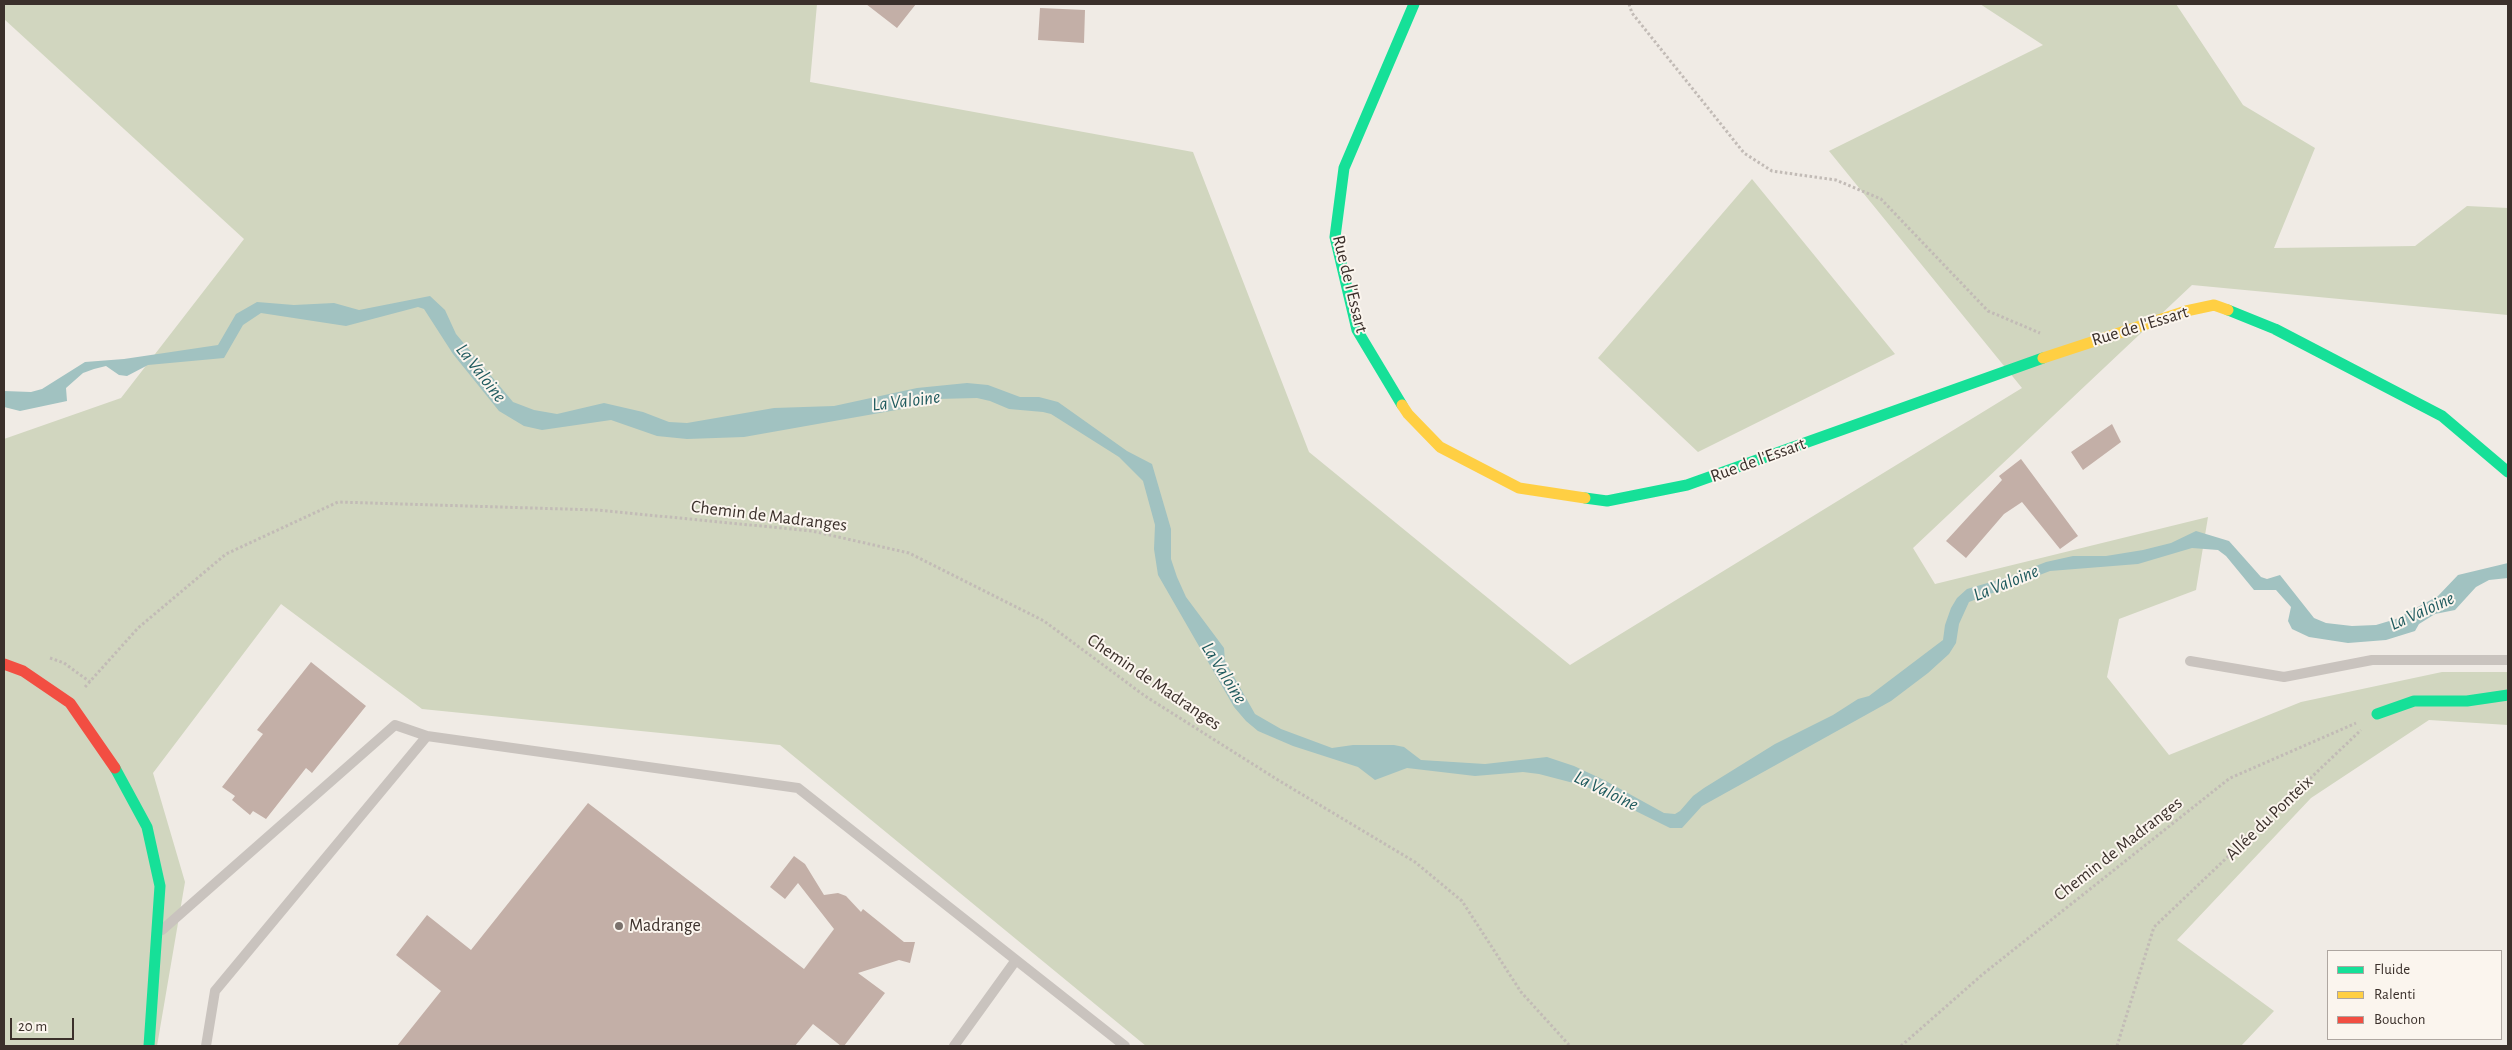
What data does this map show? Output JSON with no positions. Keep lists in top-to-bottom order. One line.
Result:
{"streets":{"street":["Rue de l'Essart"],"path":["Chemin de Madranges","Allée du Ponteix"]},"crossings":[["Chemin de Madranges","Allée du Ponteix"]],"water":["La Valoine"],"places":["Madrange"],"legend":["Fluide","Ralenti","Bouchon"],"scale_bar":"20 m"}
